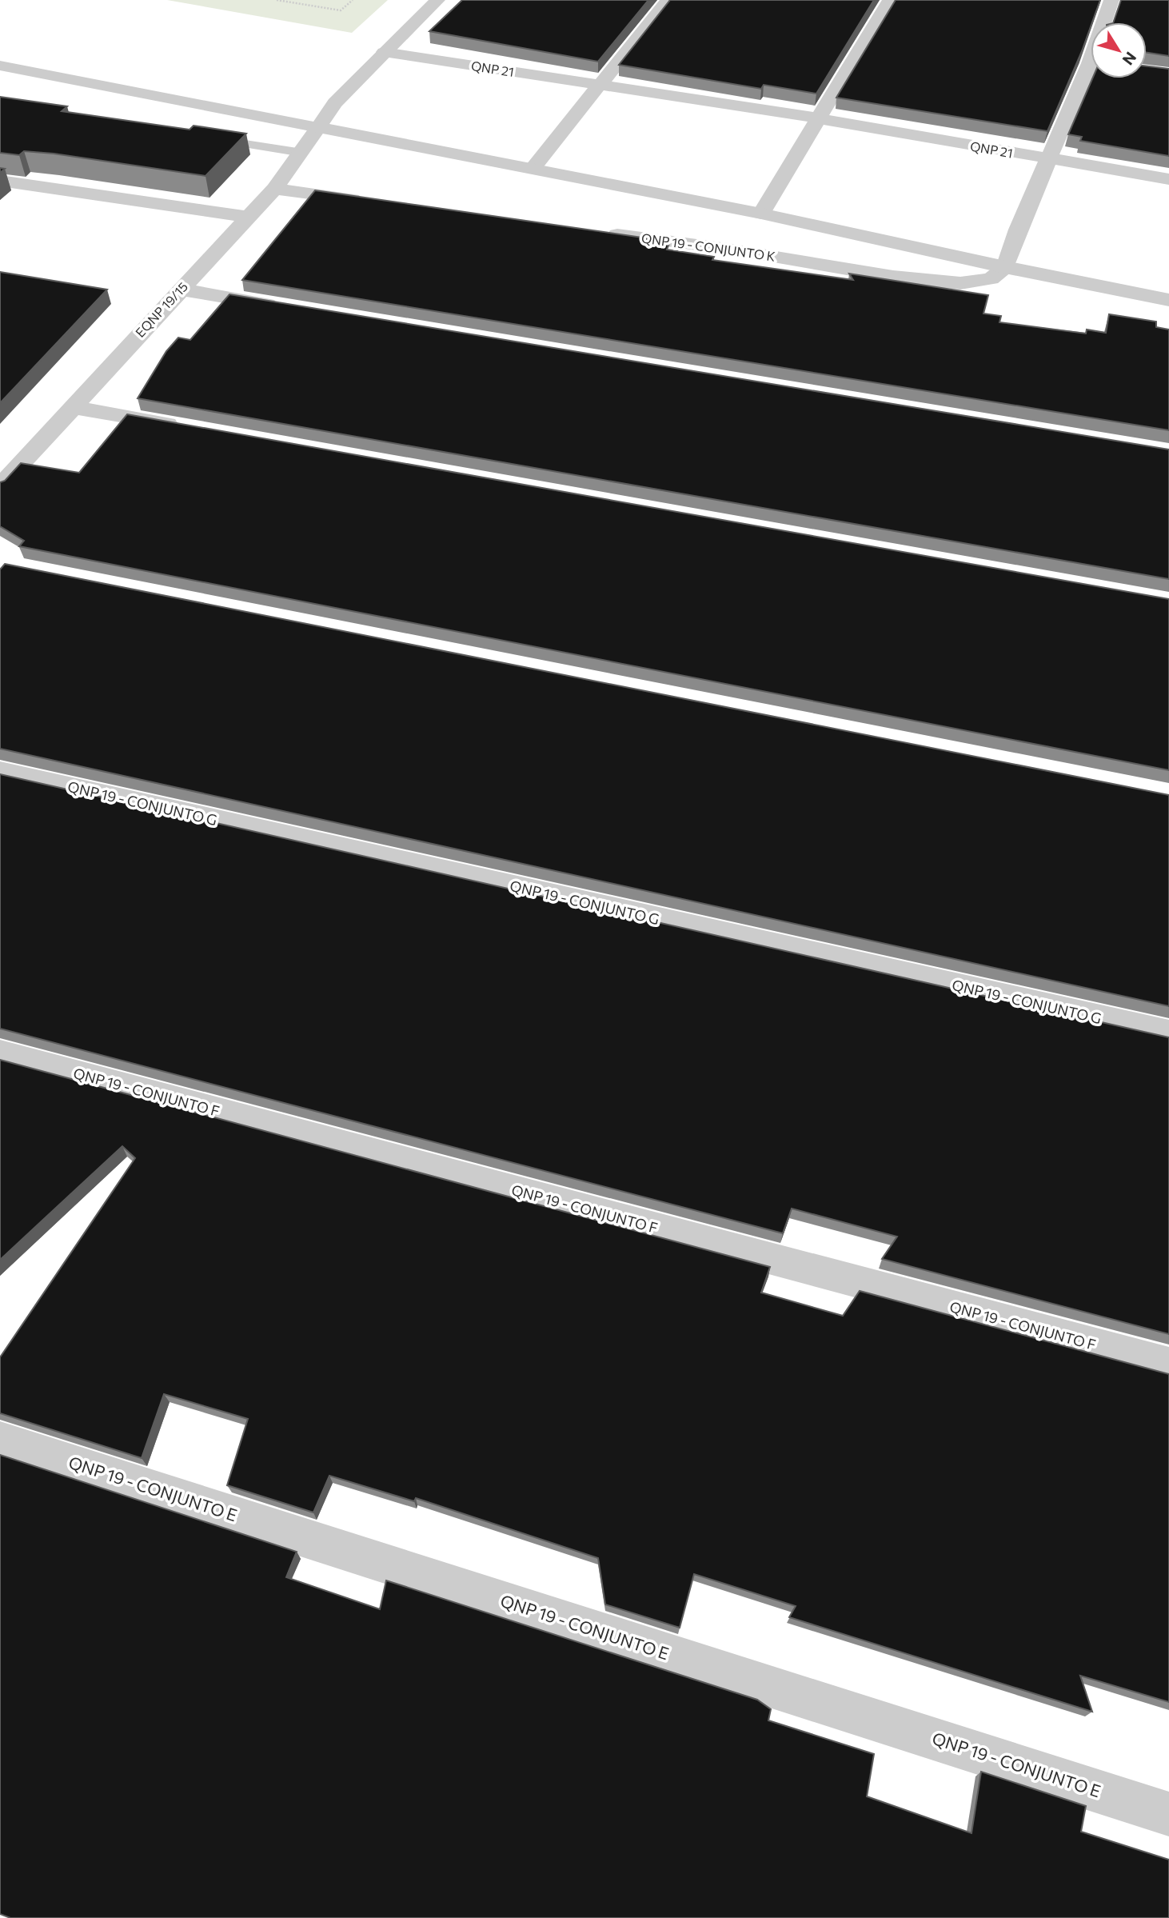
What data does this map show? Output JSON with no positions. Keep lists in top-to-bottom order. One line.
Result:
{"streets":{"street":["QNP 21","QNP 19 - CONJUNTO K","EQNP 19/15","QNP 19 - CONJUNTO G","QNP 19 - CONJUNTO F","QNP 19 - CONJUNTO E"]},"crossings":[["QNP 21","EQNP 19/15"]],"north":"bottom right"}
